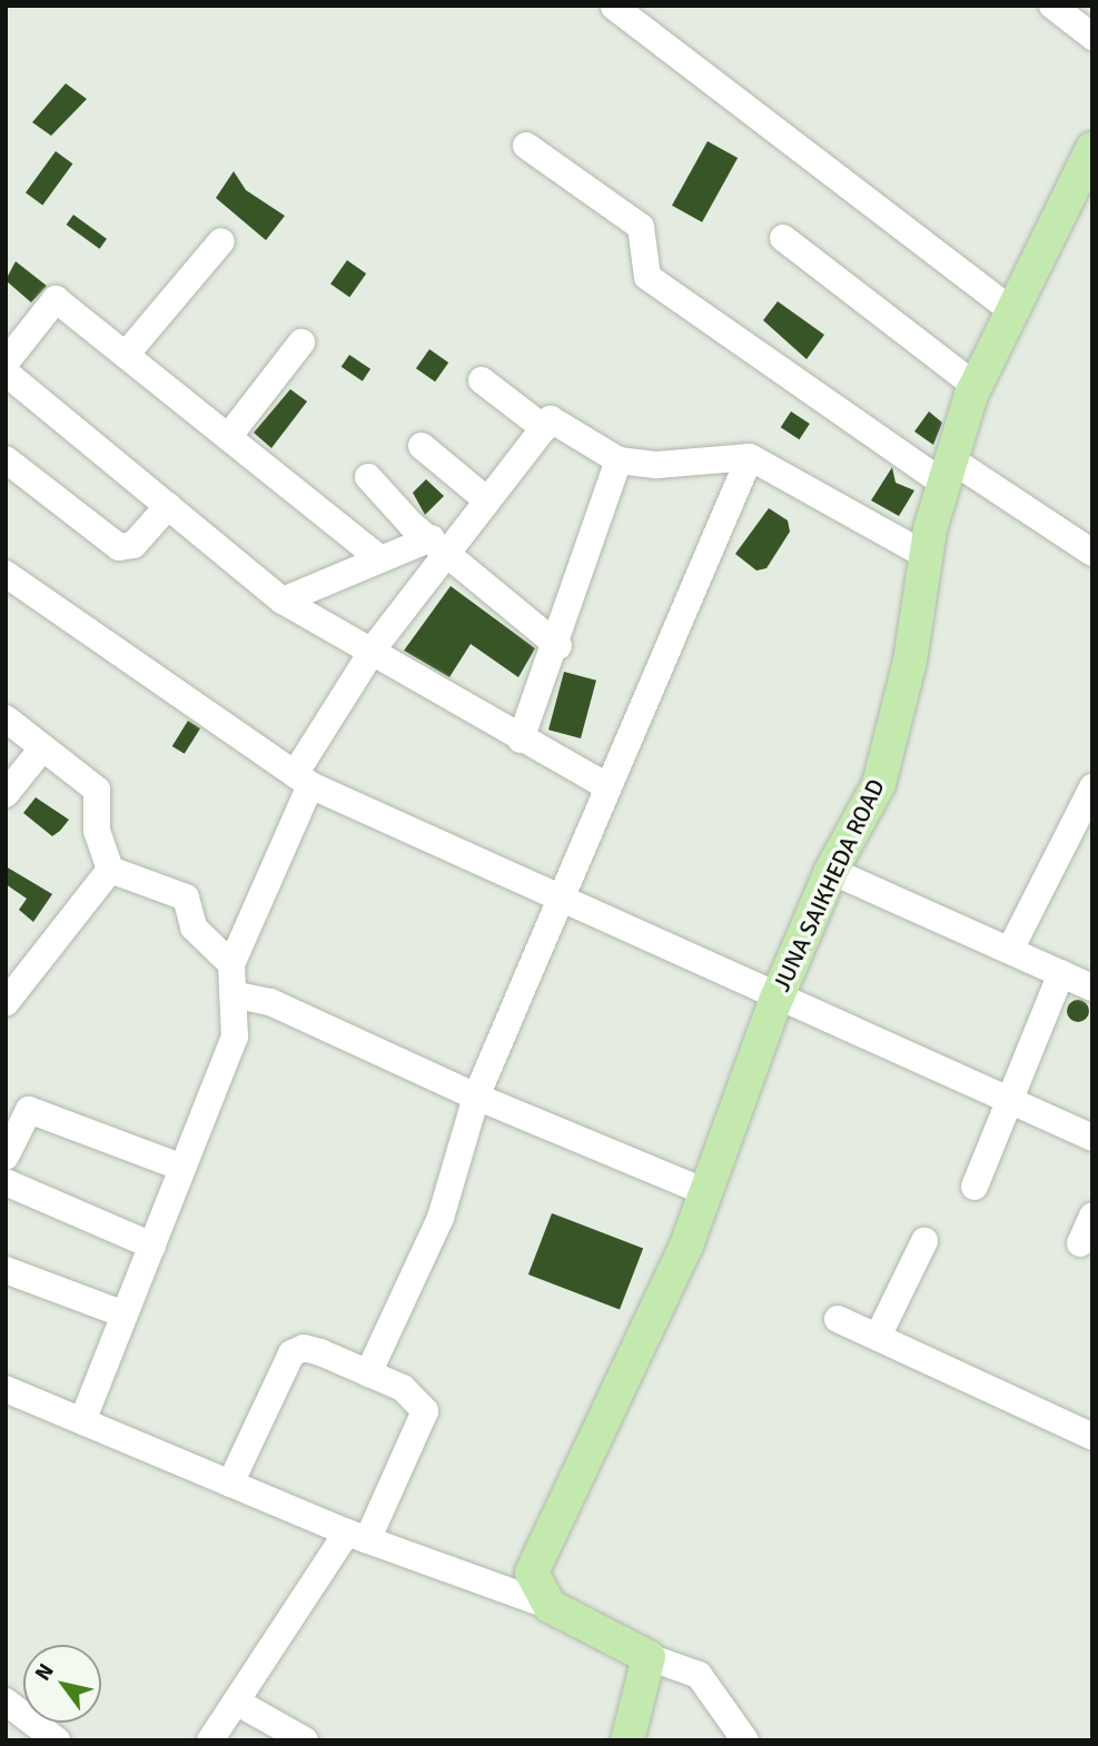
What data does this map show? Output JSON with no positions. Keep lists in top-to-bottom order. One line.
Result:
{"streets":{"main road":["JUNA SAIKHEDA ROAD"]},"north":"top left"}
